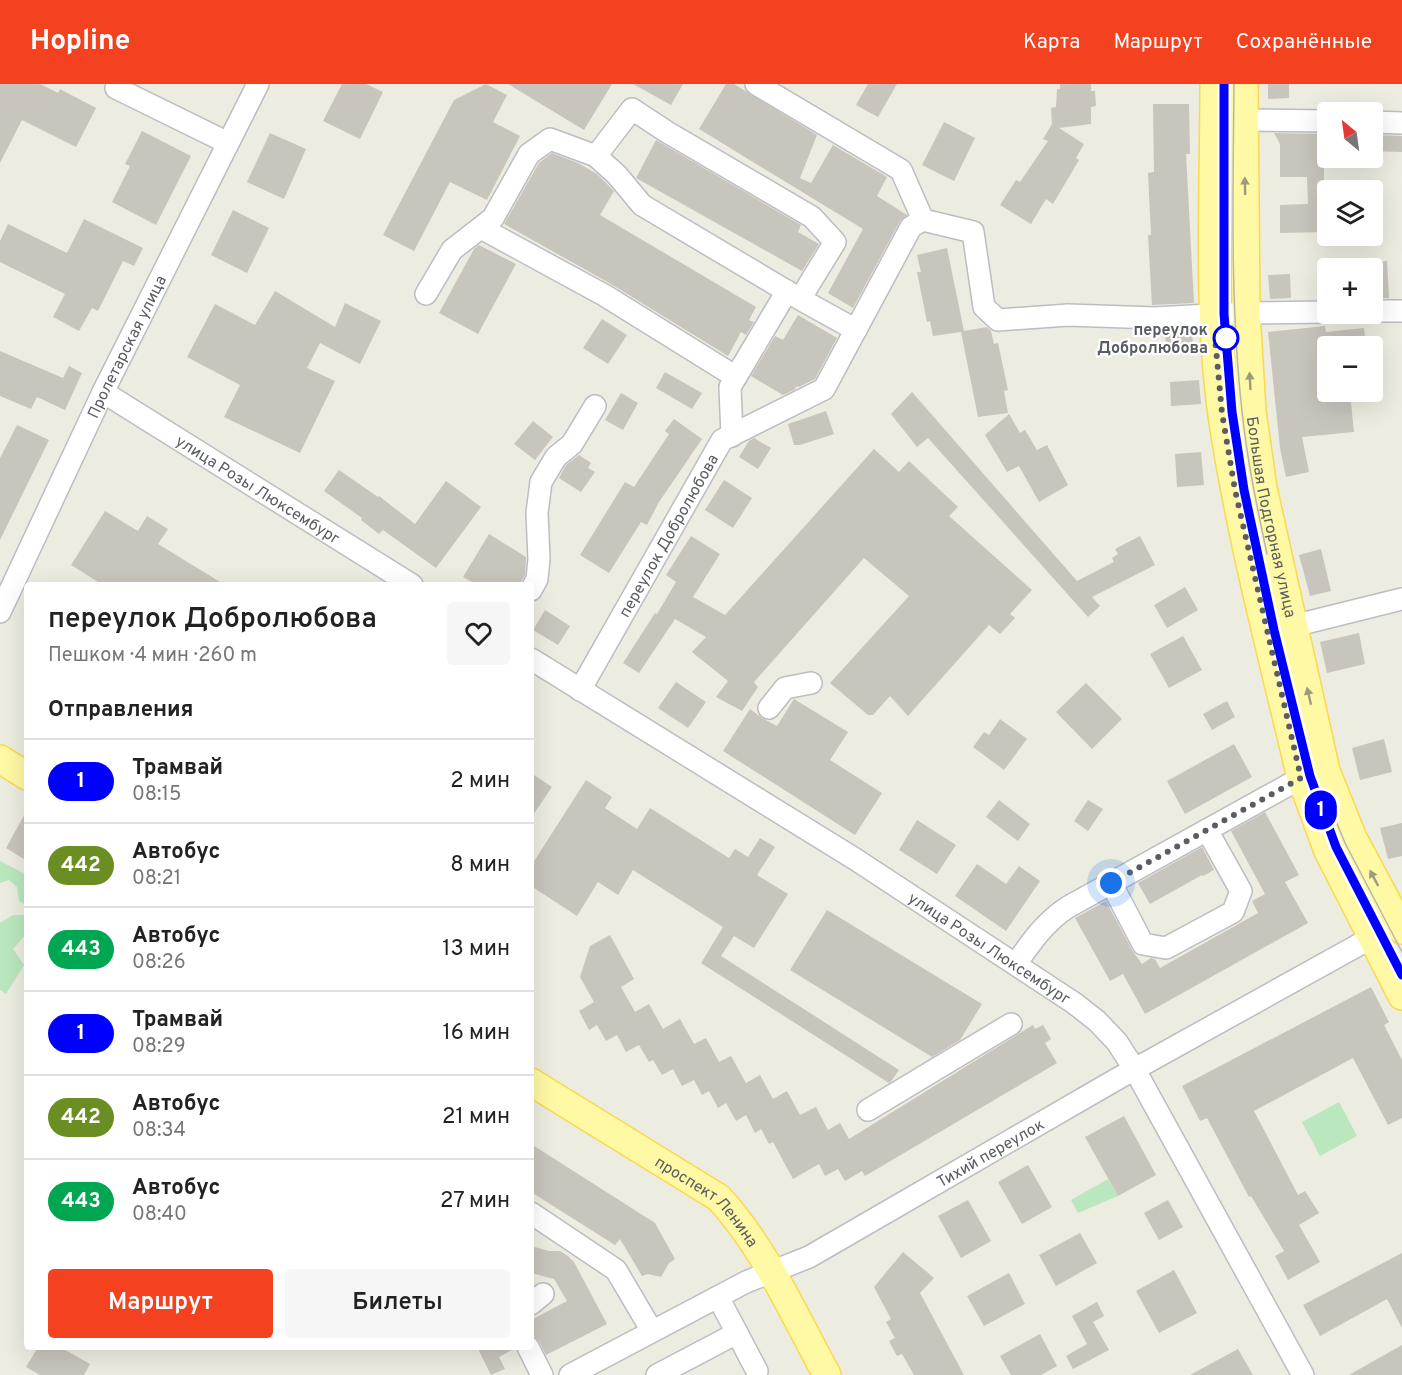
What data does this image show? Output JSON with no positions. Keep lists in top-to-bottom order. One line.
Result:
{"streets":{"main road":["Большая Подгорная улица","проспект Ленина"],"street":["Пролетарская улица","улица Розы Люксембург","переулок Добролюбова","Тихий переулок"]},"crossings":[["Пролетарская улица","улица Розы Люксембург"],["улица Розы Люксембург","переулок Добролюбова"],["улица Розы Люксембург","Тихий переулок"],["Большая Подгорная улица","Тихий переулок"],["Тихий переулок","проспект Ленина"]],"places":["переулок Добролюбова"],"lines":["tram line 1"],"north":"top left","page":{"header":"Hopline","nav":["Карта","Маршрут","Сохранённые"],"on_map":"1","map_buttons":["+","−"],"heading":[["переулок Добролюбова","Пешком · 4 мин · 260 m"],"Отправления"],"list":[{"mark":"1","name":"Трамвай","note":"08:15","value":"2 мин"},{"mark":"442","name":"Автобус","note":"08:21","value":"8 мин"},{"mark":"443","name":"Автобус","note":"08:26","value":"13 мин"},{"mark":"1","name":"Трамвай","note":"08:29","value":"16 мин"},{"mark":"442","name":"Автобус","note":"08:34","value":"21 мин"},{"mark":"443","name":"Автобус","note":"08:40","value":"27 мин"}],"buttons":["Маршрут","Билеты"]}}
